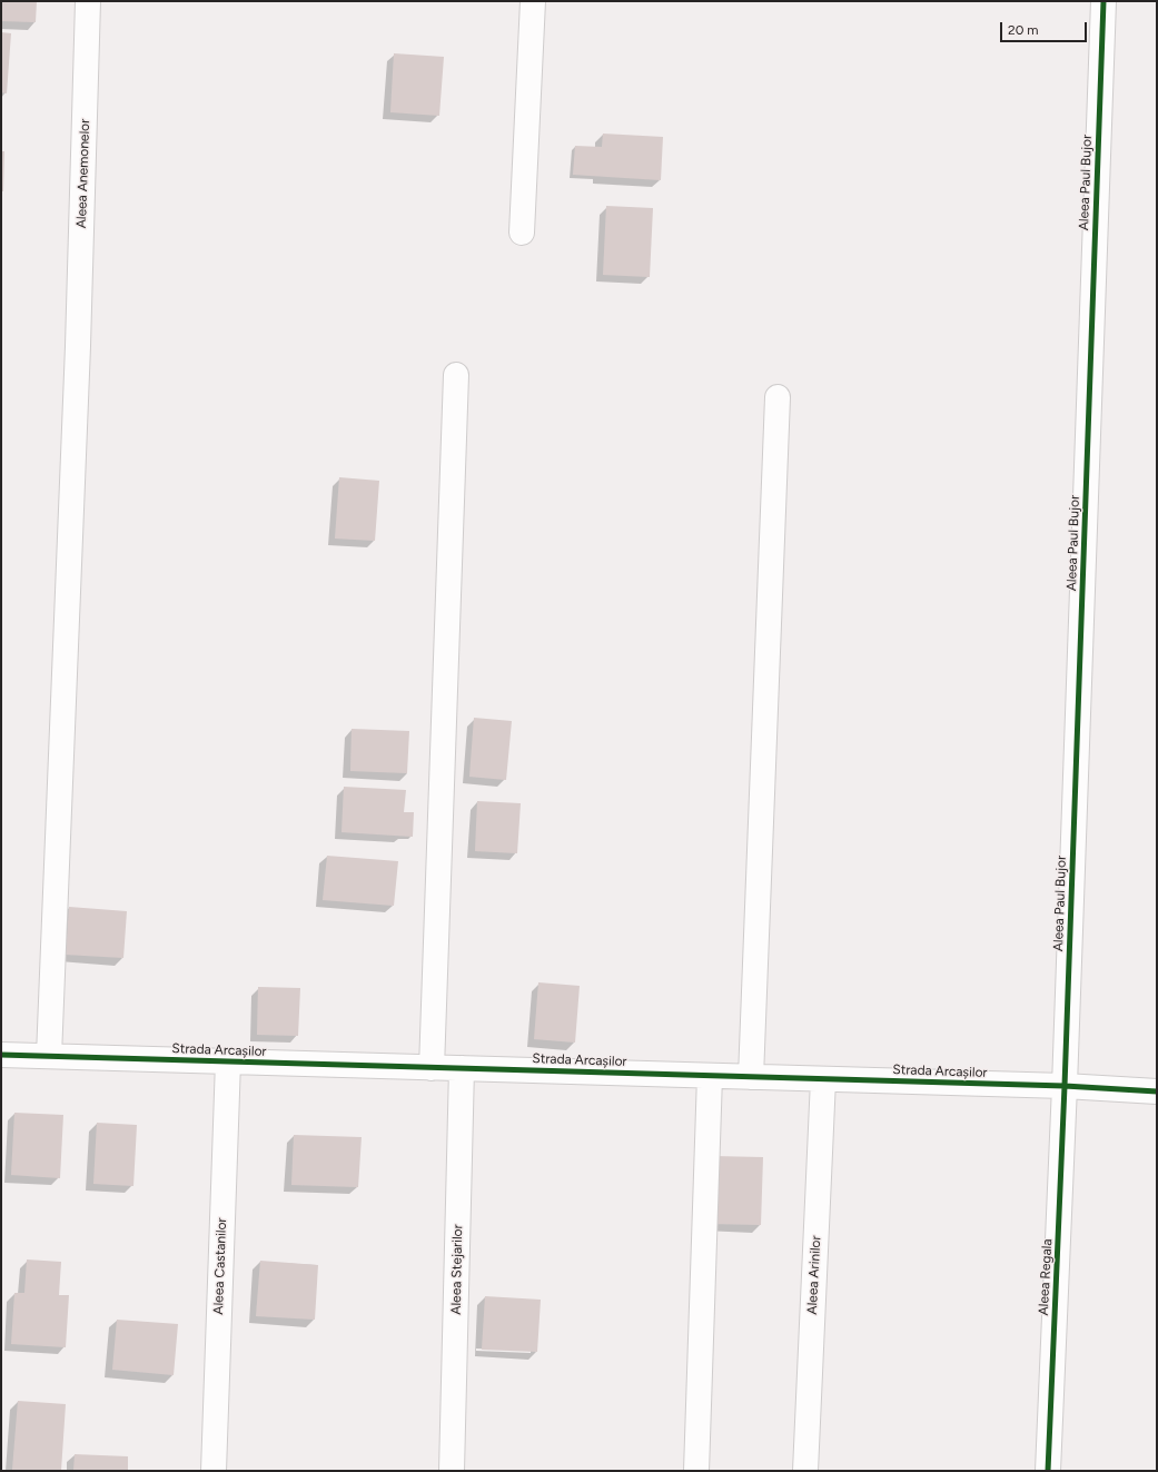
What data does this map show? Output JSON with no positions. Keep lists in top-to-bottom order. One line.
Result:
{"streets":{"street":["Aleea Anemonelor","Aleea Paul Bujor","Strada Arcașilor","Aleea Castanilor","Aleea Stejarilor","Aleea Arinilor","Aleea Regala"]},"crossings":[["Aleea Anemonelor","Strada Arcașilor"],["Aleea Paul Bujor","Strada Arcașilor"],["Aleea Paul Bujor","Aleea Regala"],["Strada Arcașilor","Aleea Castanilor"],["Strada Arcașilor","Aleea Stejarilor"],["Strada Arcașilor","Aleea Arinilor"],["Strada Arcașilor","Aleea Regala"]],"scale_bar":"20 m"}
